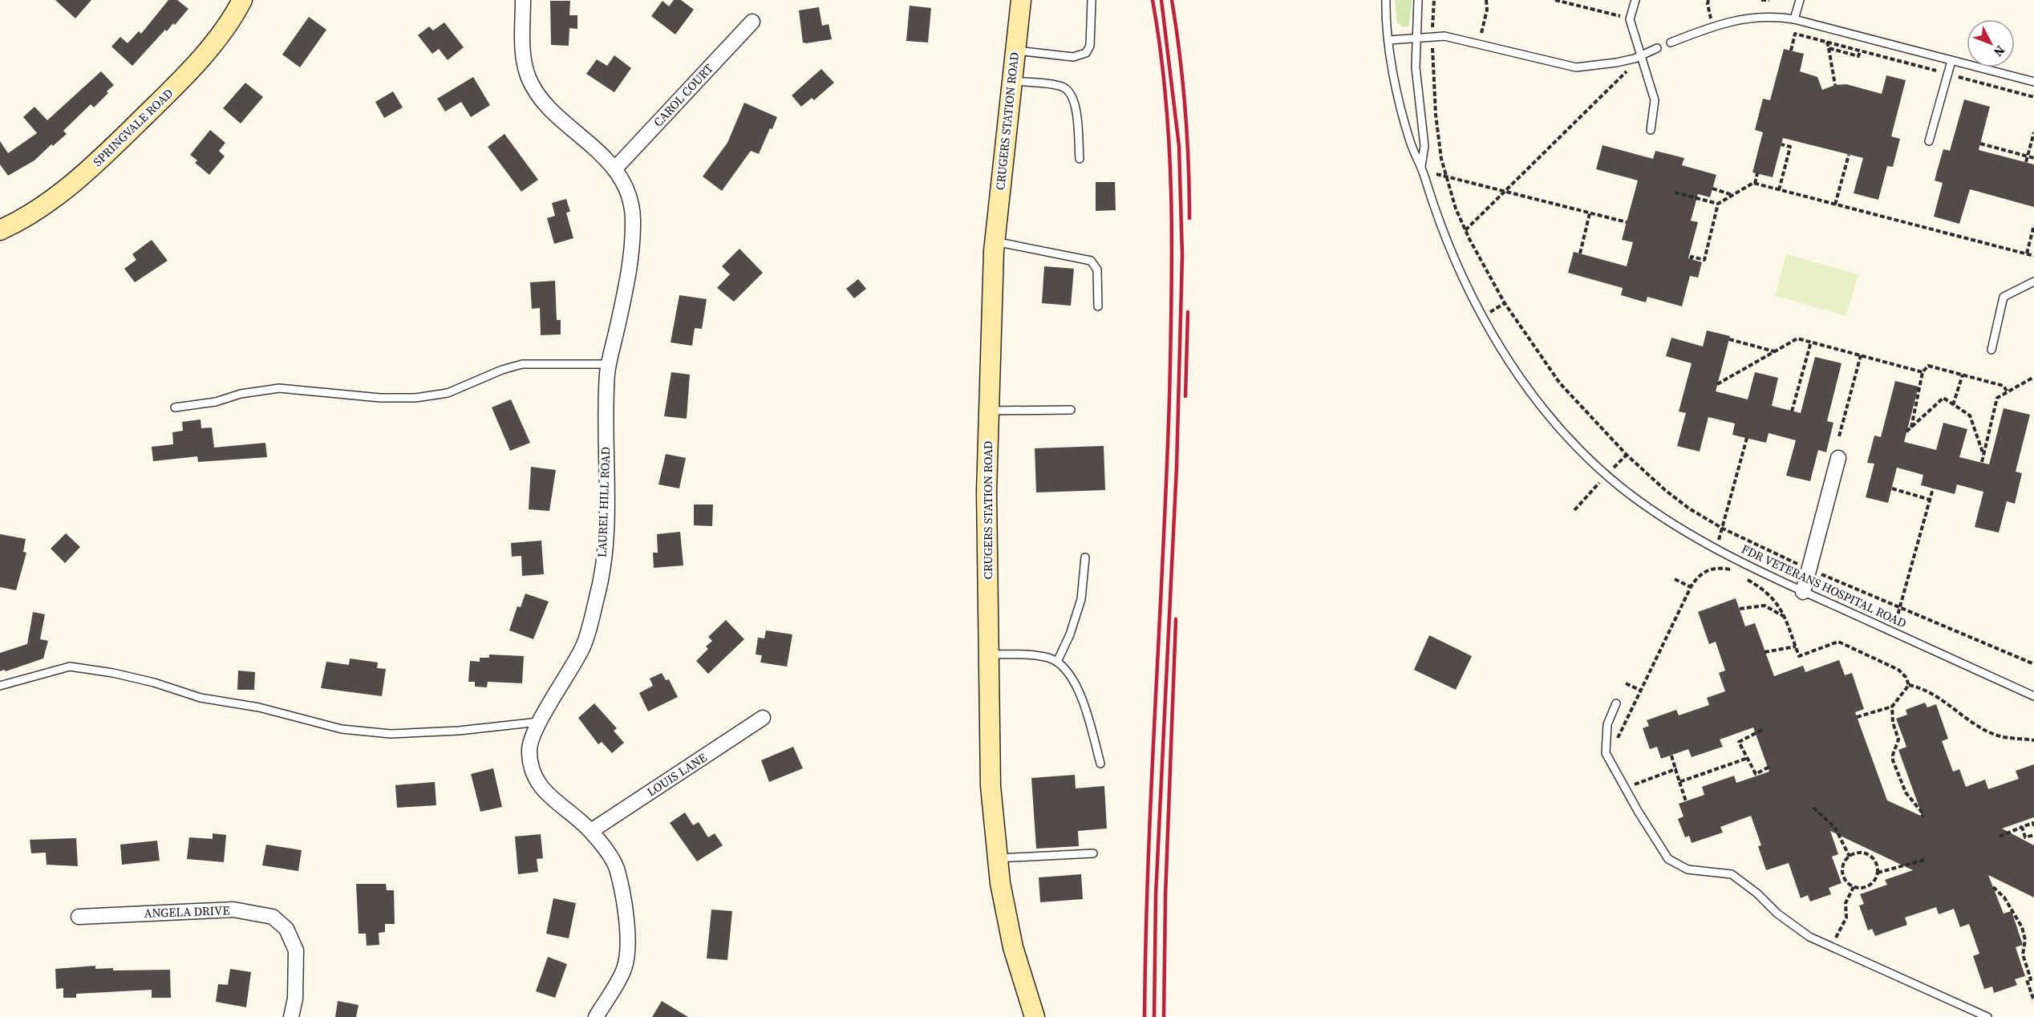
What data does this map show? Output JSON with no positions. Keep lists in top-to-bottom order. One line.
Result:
{"streets":{"street":["CAROL COURT","CRUGERS STATION ROAD","SPRINGVALE ROAD","LAUREL HILL ROAD","LOUIS LANE","ANGELA DRIVE"],"lane":["FDR VETERANS HOSPITAL ROAD"]},"crossings":[["CAROL COURT","LAUREL HILL ROAD"],["LAUREL HILL ROAD","LOUIS LANE"]],"north":"bottom right"}
